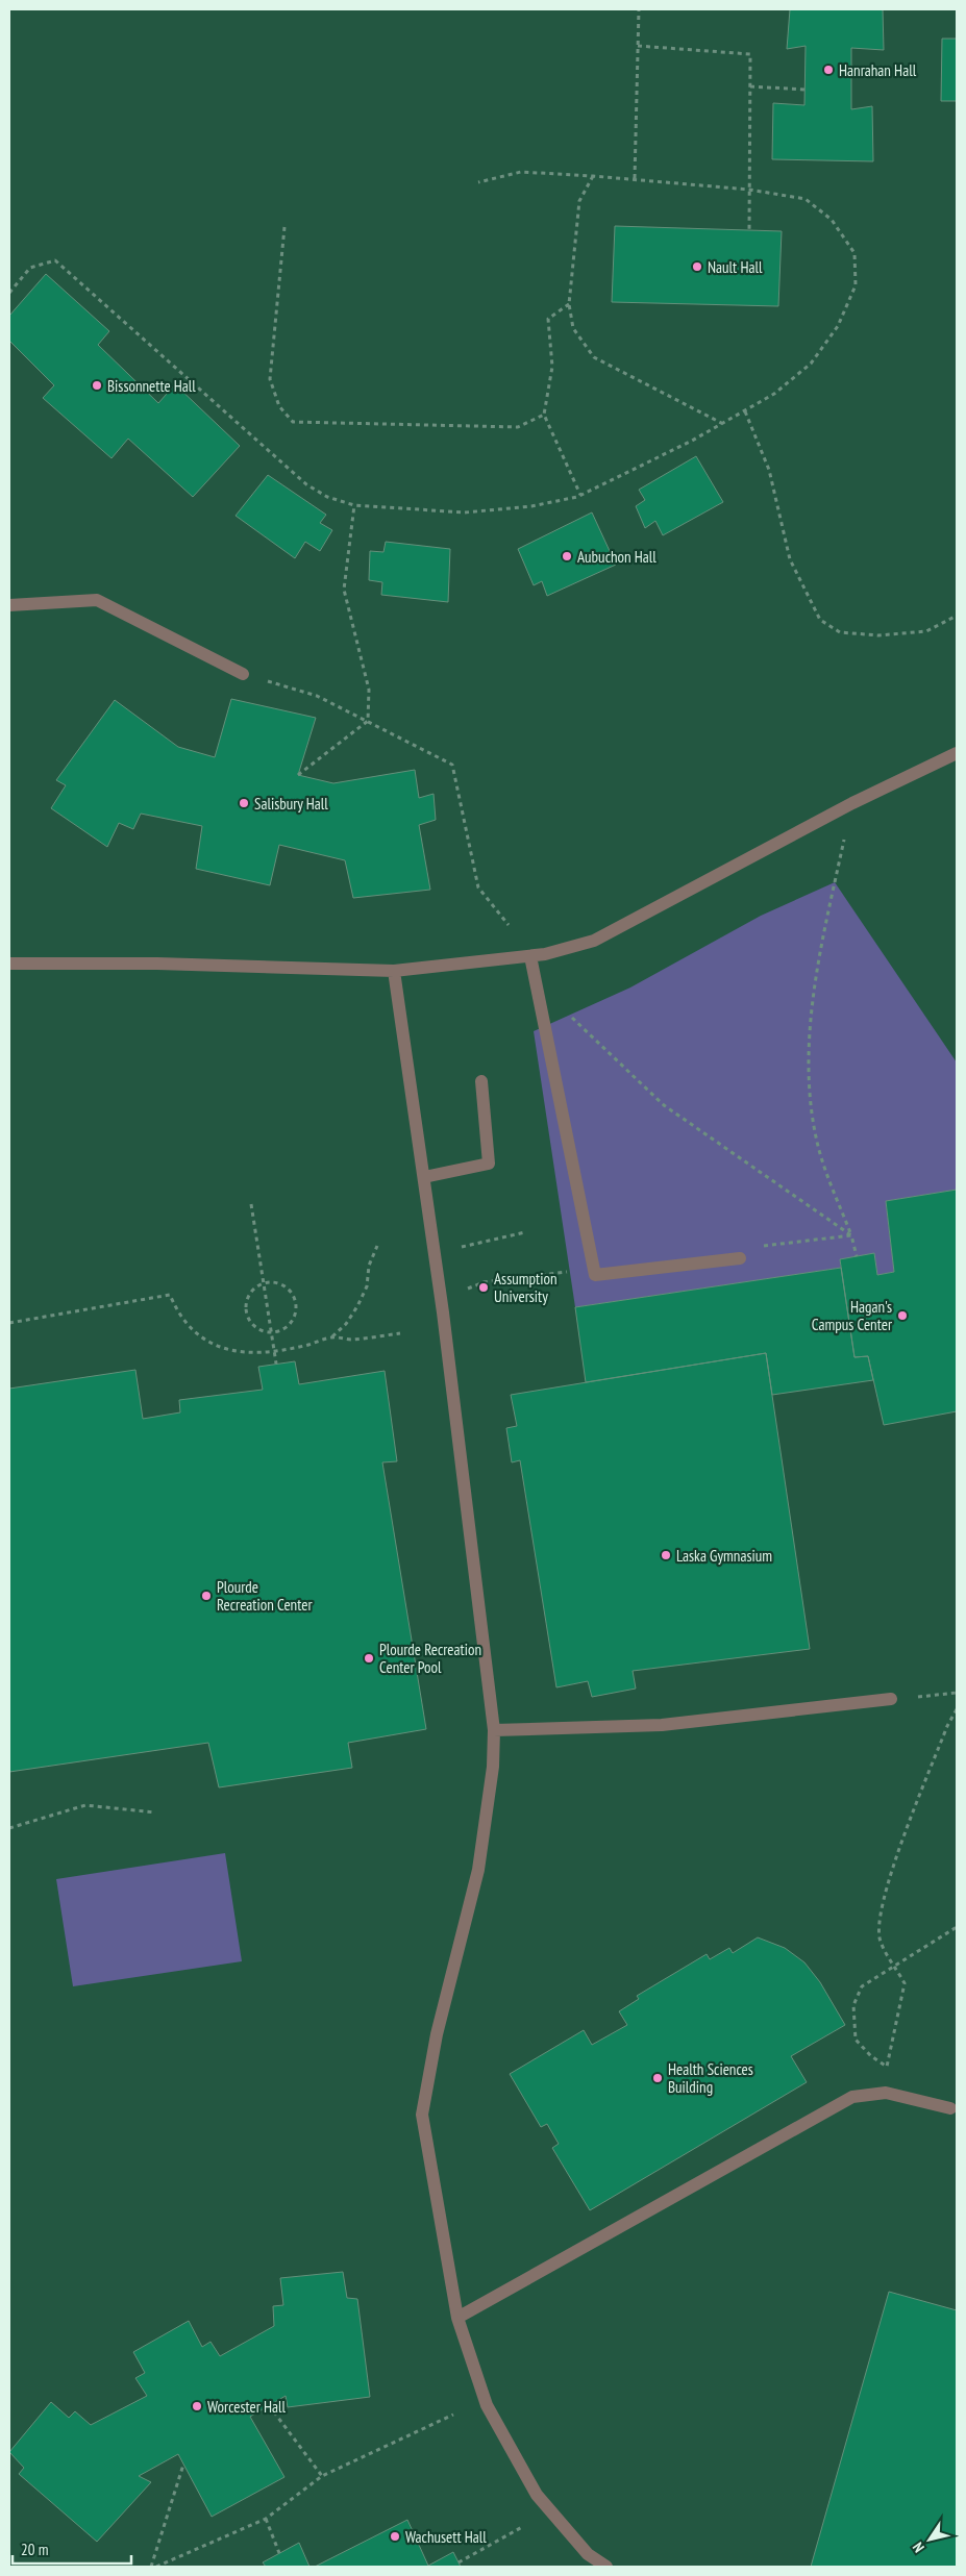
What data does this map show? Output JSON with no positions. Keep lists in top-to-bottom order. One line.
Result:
{"places":["Hanrahan Hall","Nault Hall","Bissonnette Hall","Aubuchon Hall","Salisbury Hall","Assumption University","Hagan's Campus Center","Laska Gymnasium","Plourde Recreation Center","Plourde Recreation Center Pool","Health Sciences Building","Worcester Hall","Wachusett Hall"],"scale_bar":"20 m","north":"bottom left"}
